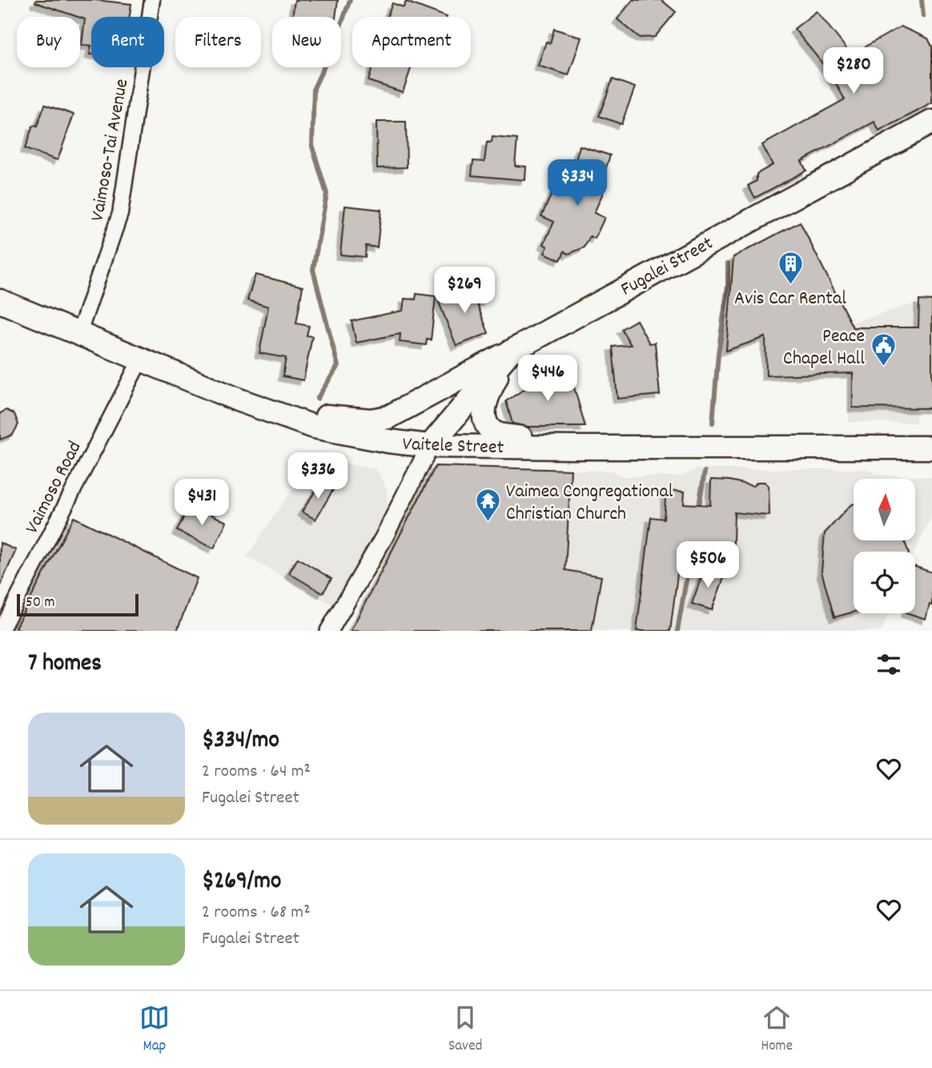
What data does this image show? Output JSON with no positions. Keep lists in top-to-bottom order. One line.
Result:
{"streets":{"main road":["Fugalei Street","Vaitele Street"],"street":["Vaimoso-Tai Avenue","Vaimoso Road"]},"crossings":[["Vaimoso-Tai Avenue","Vaitele Street"],["Fugalei Street","Vaitele Street"],["Vaitele Street","Vaimoso Road"]],"places":{"building":["Avis Car Rental"],"public building":["Peace Chapel Hall"],"temple":["Vaimea Congregational Christian Church"]},"scale_bar":"50 m","north":"top","page":{"chip":["Buy","Rent","Filters","New","Apartment"],"price":["$280","$334","$269","$446","$336","$431","$506"],"scale":"50 m","heading":"7 homes","list":[{"name":"$334/mo","note":"2 rooms · 64 m² · Fugalei Street"},{"name":"$269/mo","note":"2 rooms · 68 m² · Fugalei Street"}],"tabs":["Map","Saved","Home"]}}
